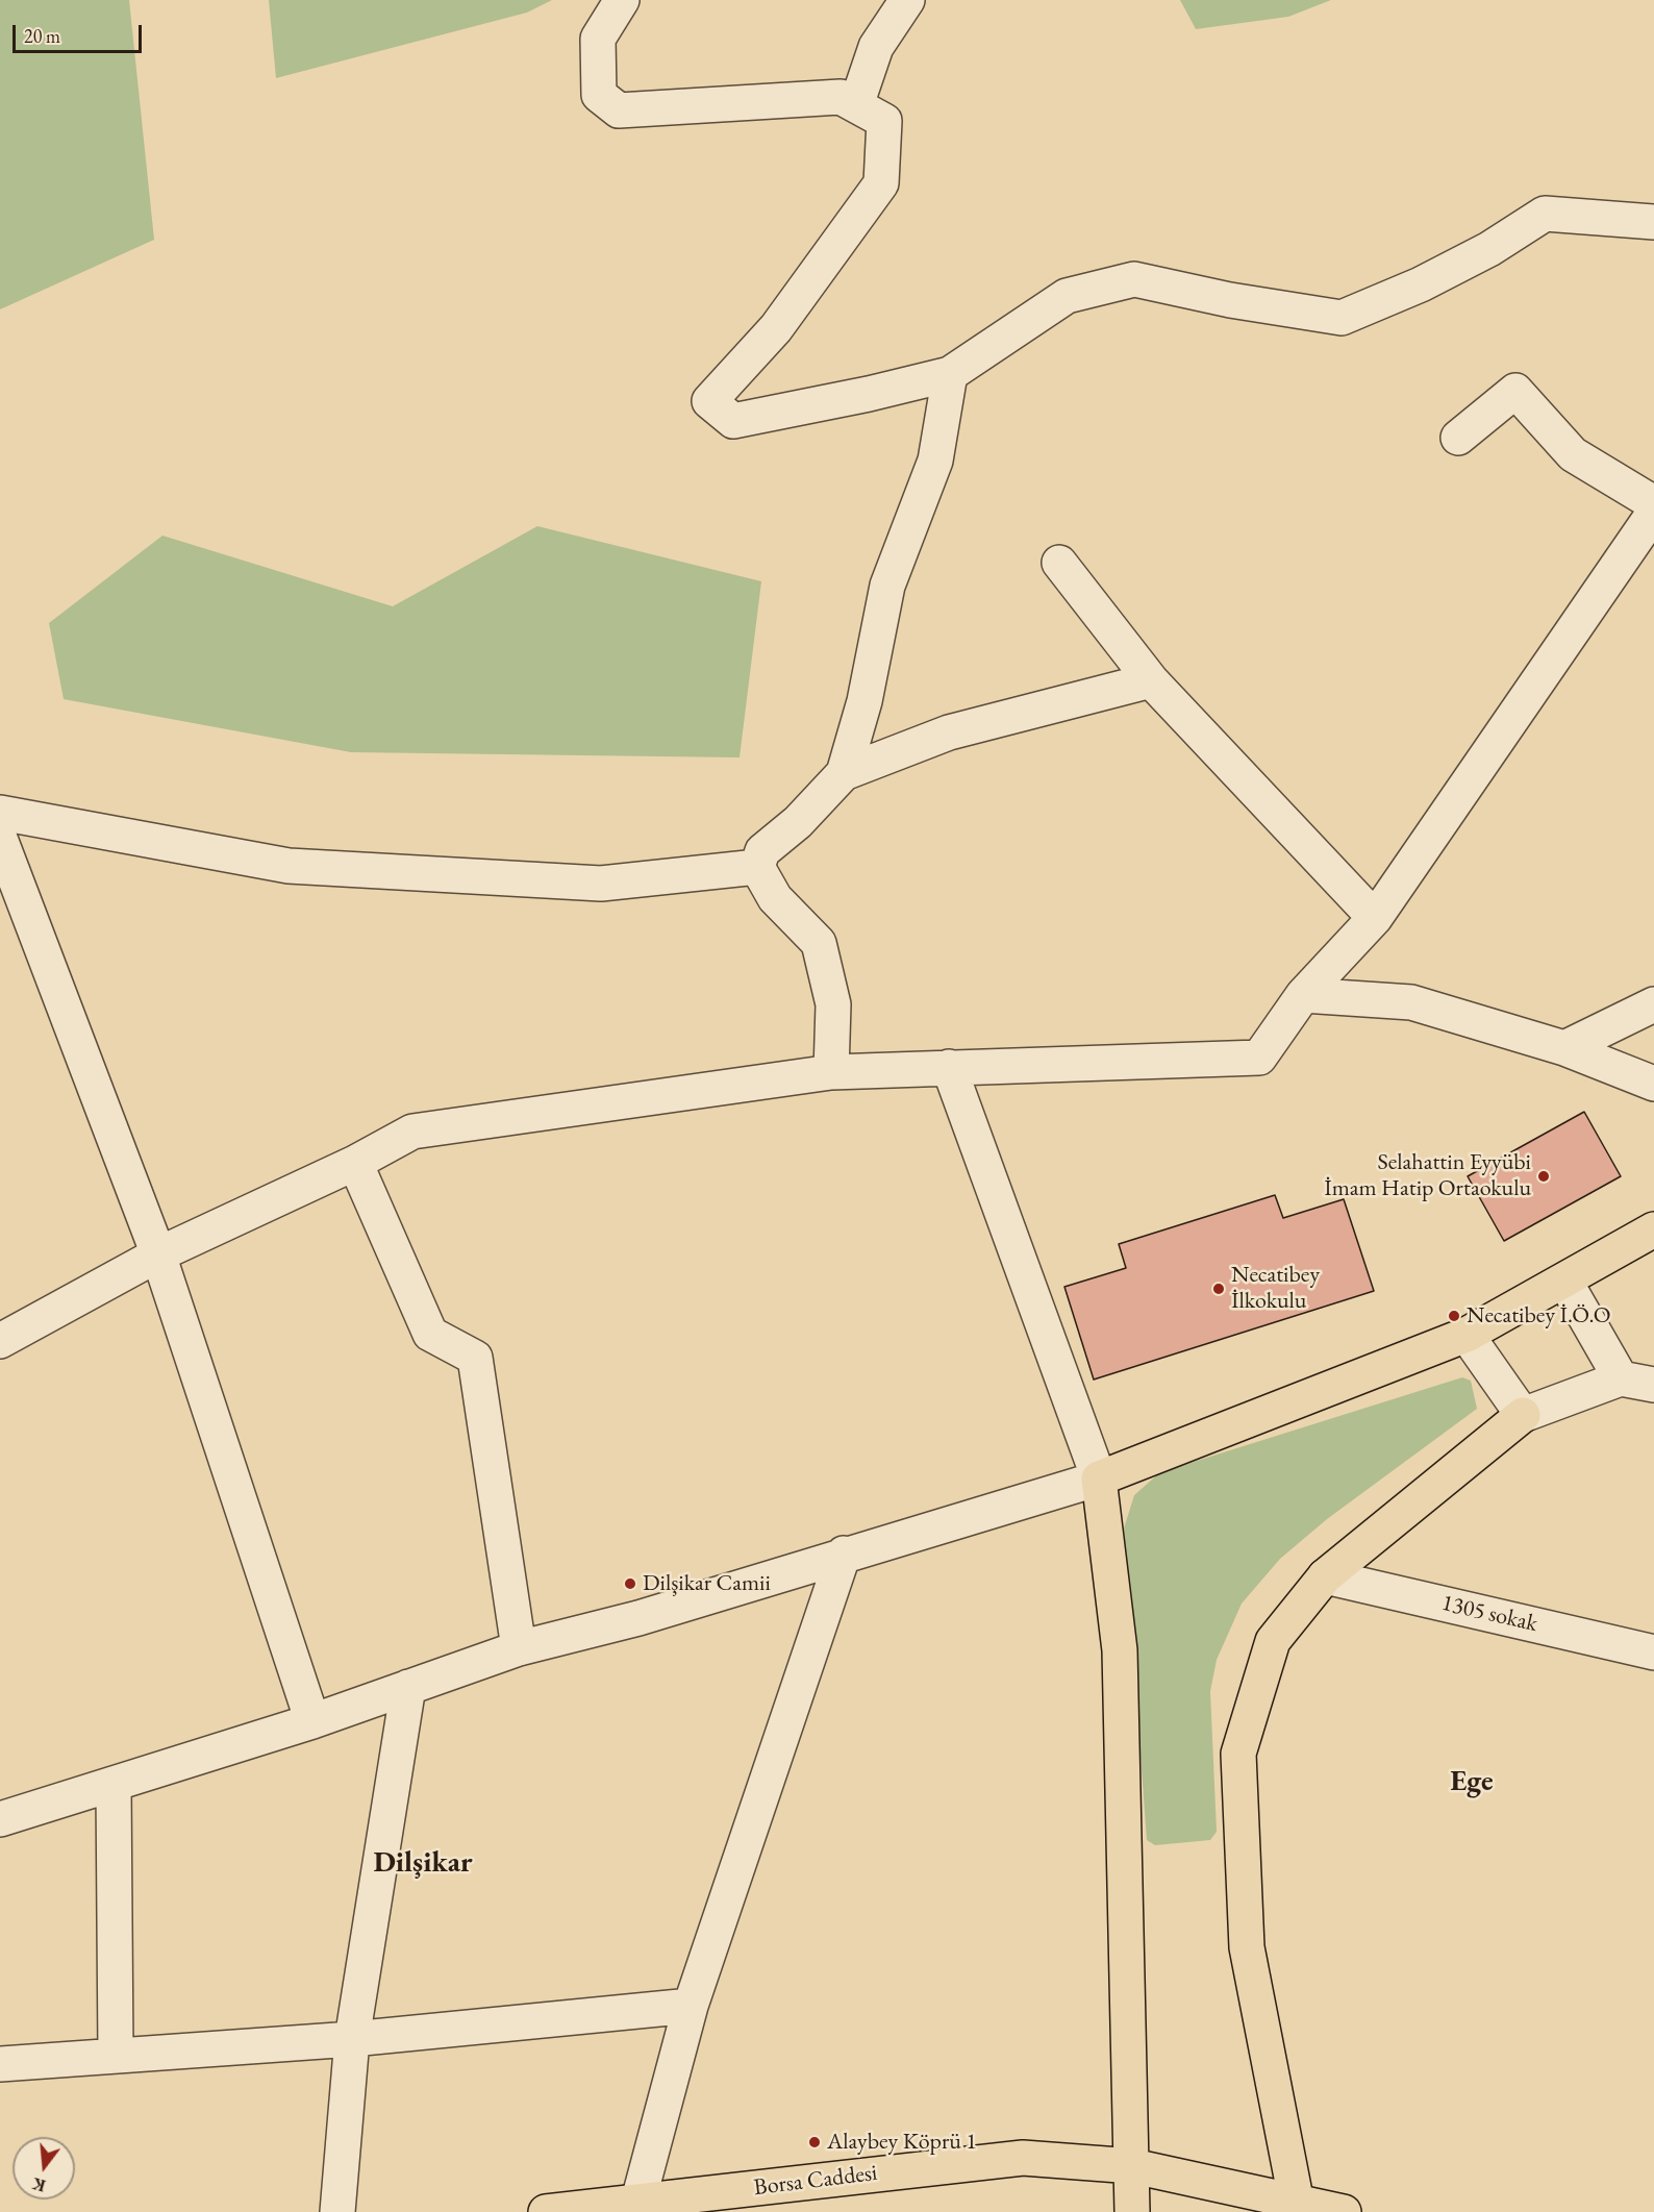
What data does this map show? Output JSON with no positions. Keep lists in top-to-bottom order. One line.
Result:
{"streets":{"main road":["Borsa Caddesi"],"street":["1305 sokak"]},"districts":["Ege","Dilşikar"],"places":["Selahattin Eyyübi İmam Hatip Ortaokulu","Necatibey İlkokulu","Necatibey İ.Ö.O","Dilşikar Camii","Alaybey Köprü 1"],"scale_bar":"20 m","north":"bottom"}
